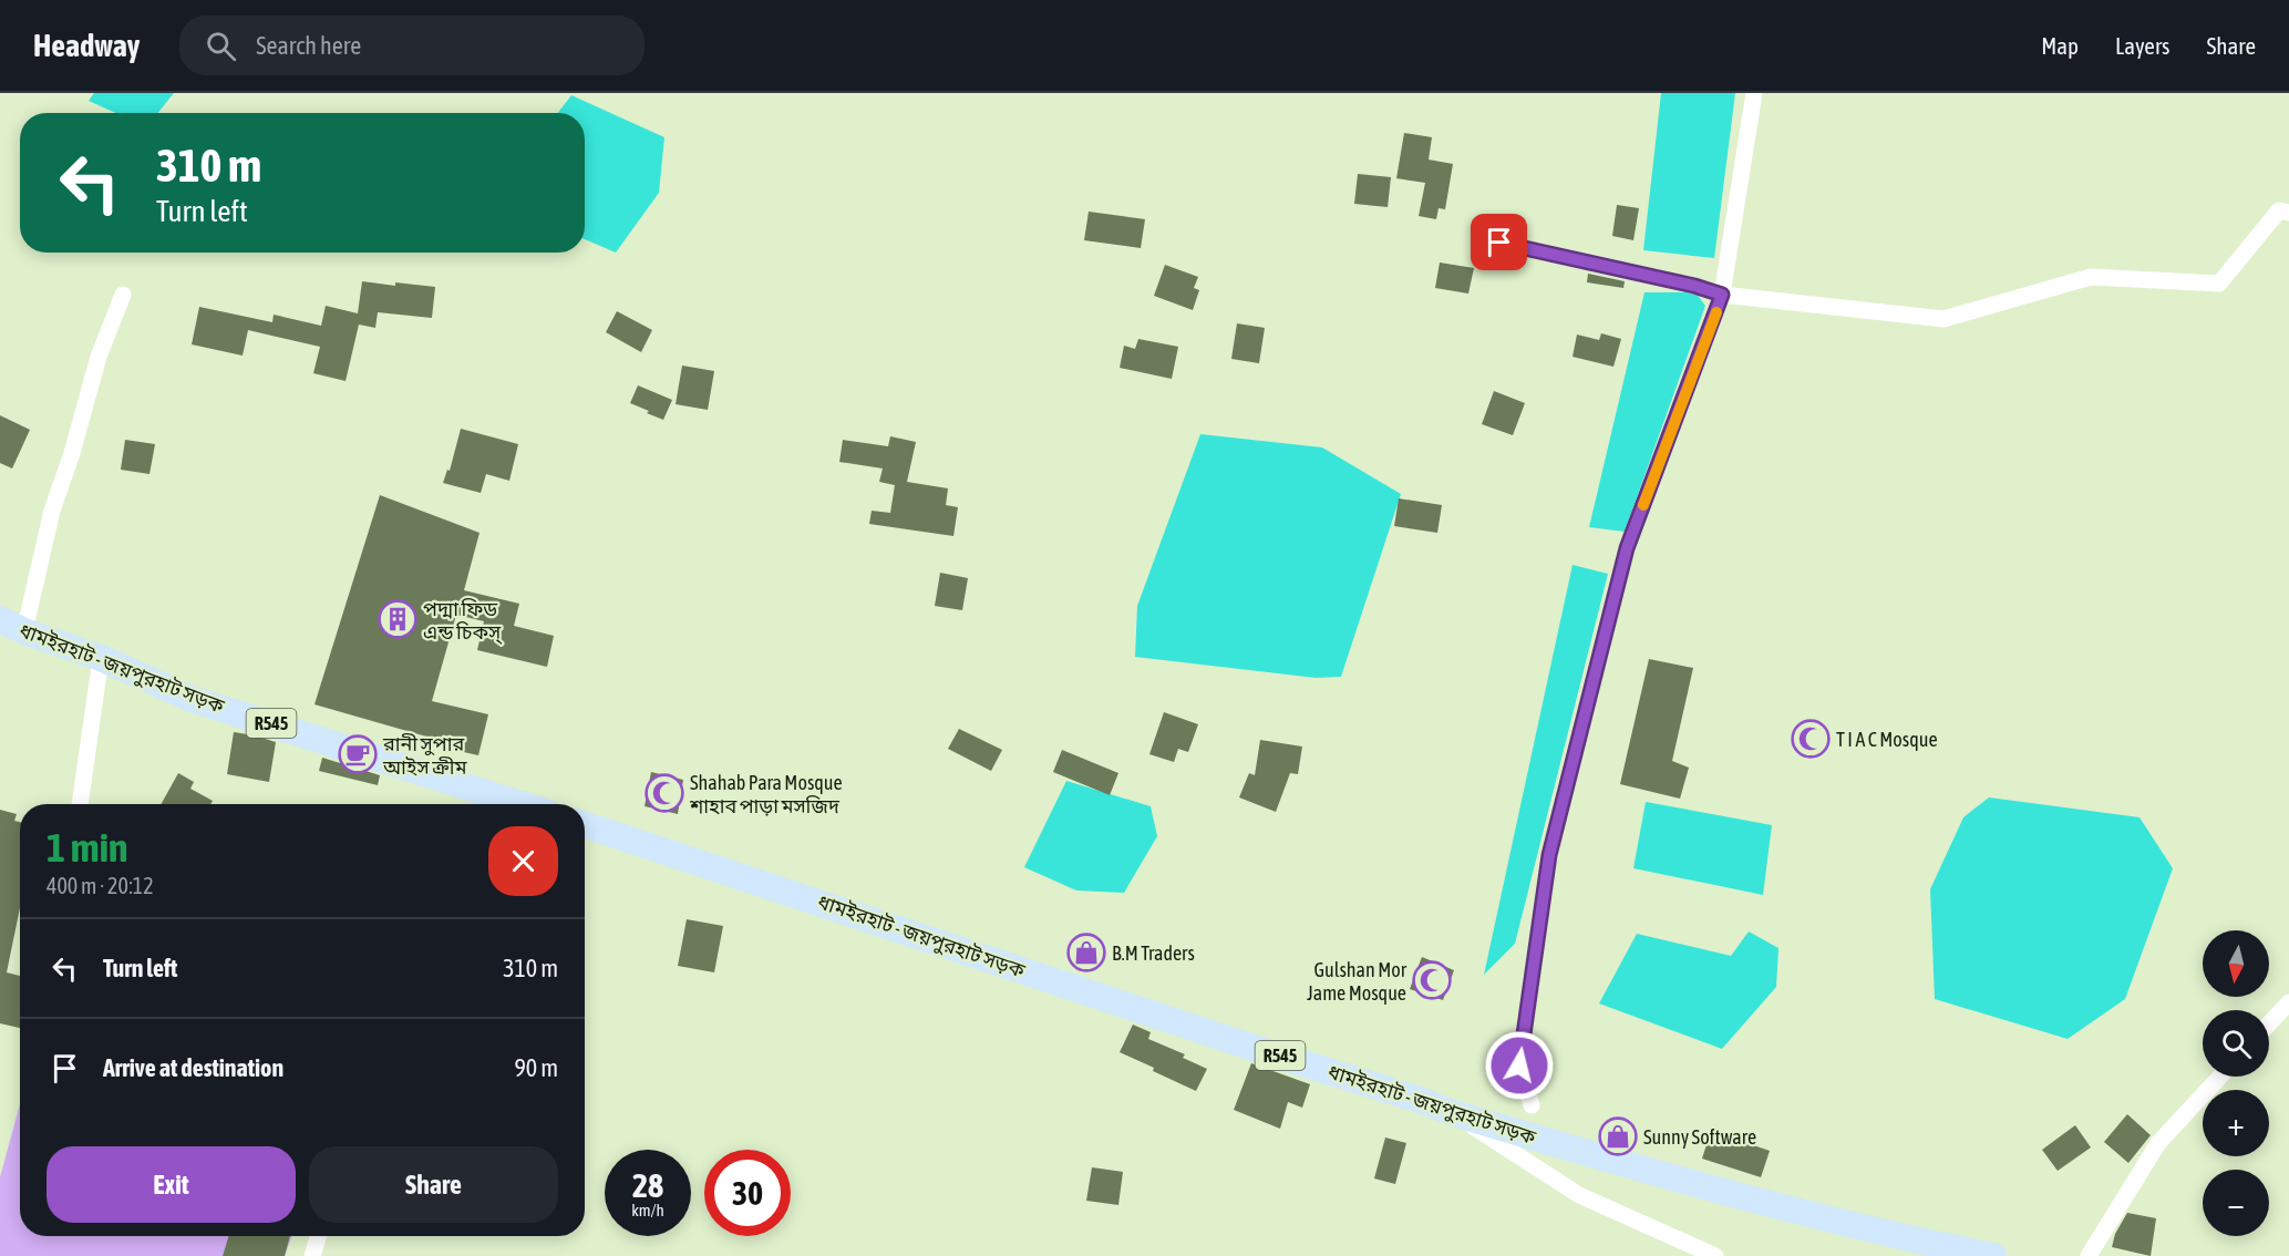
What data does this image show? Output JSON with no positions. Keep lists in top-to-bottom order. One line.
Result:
{"streets":{"main road":["ধামইরহাট - জয়পুরহাট সড়ক","R545"]},"places":{"building":["পদ্মা ফিড এন্ড চিকস্‌"],"mosque":["T I A C Mosque","Shahab Para Mosque শাহাব পাড়া মসজিদ","Gulshan Mor Jame Mosque"],"cafe":["রানী সুপার আইস ক্রীম"],"shop":["B.M Traders","Sunny Software"]},"north":"bottom","page":{"header":"Headway","search":"Search here","nav":["Map","Layers","Share"],"turn":["310 m","Turn left"],"heading":["1 min","400 m · 20:12"],"list":[{"name":"Turn left","value":"310 m"},{"name":"Arrive at destination","value":"90 m"}],"map_buttons":["+","−"],"buttons":["Exit","Share"],"speed":"28 km/h","limit":"30"}}
